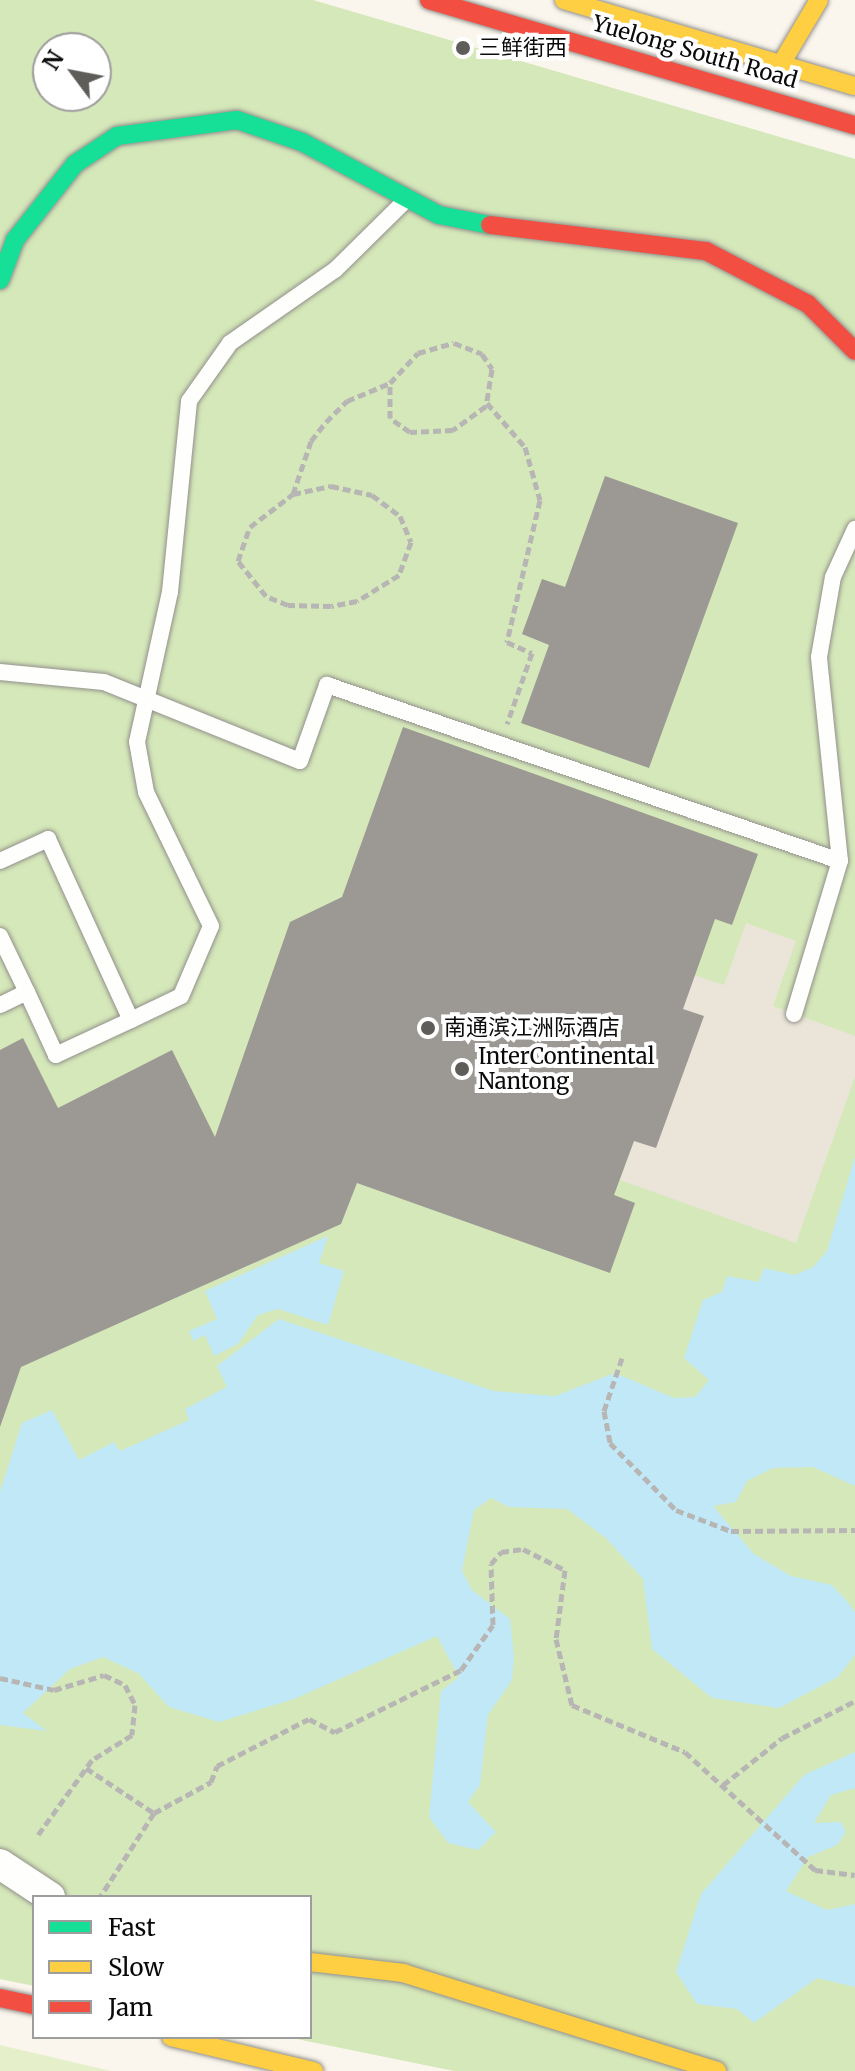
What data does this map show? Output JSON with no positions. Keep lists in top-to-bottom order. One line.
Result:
{"streets":{"street":["Yuelong South Road"]},"places":["三鲜街西","南通滨江洲际酒店","InterContinental Nantong"],"legend":["Fast","Slow","Jam"],"north":"top left"}
